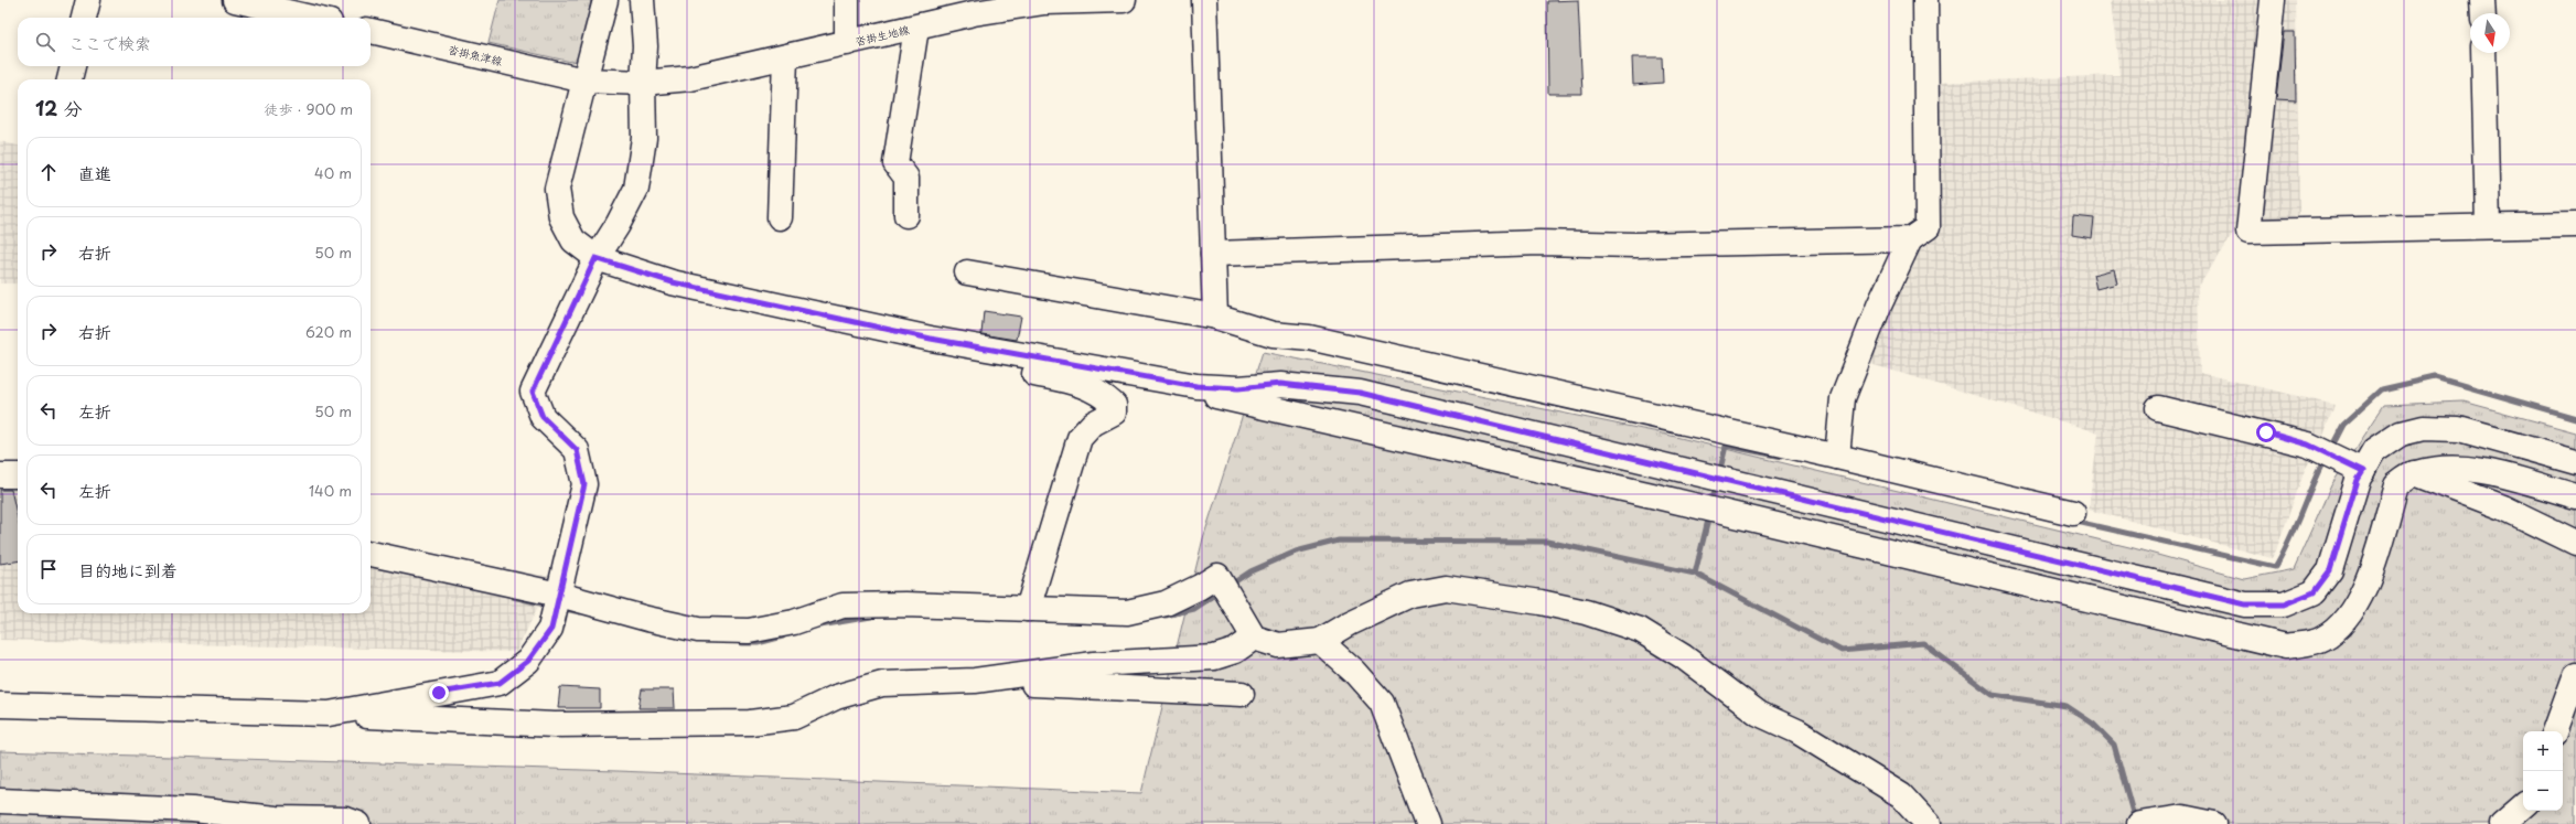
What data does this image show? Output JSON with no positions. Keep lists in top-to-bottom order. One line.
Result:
{"streets":{"street":["沓掛生地線","沓掛魚津線"]},"crossings":[["沓掛生地線","沓掛魚津線"]],"north":"bottom","page":{"search":"ここで検索","heading":["12 分","徒歩 · 900 m"],"list":[["直進","40 m"],["右折","50 m"],["右折","620 m"],["左折","50 m"],["左折","140 m"],"目的地に到着"],"map_buttons":["+","−"]}}
